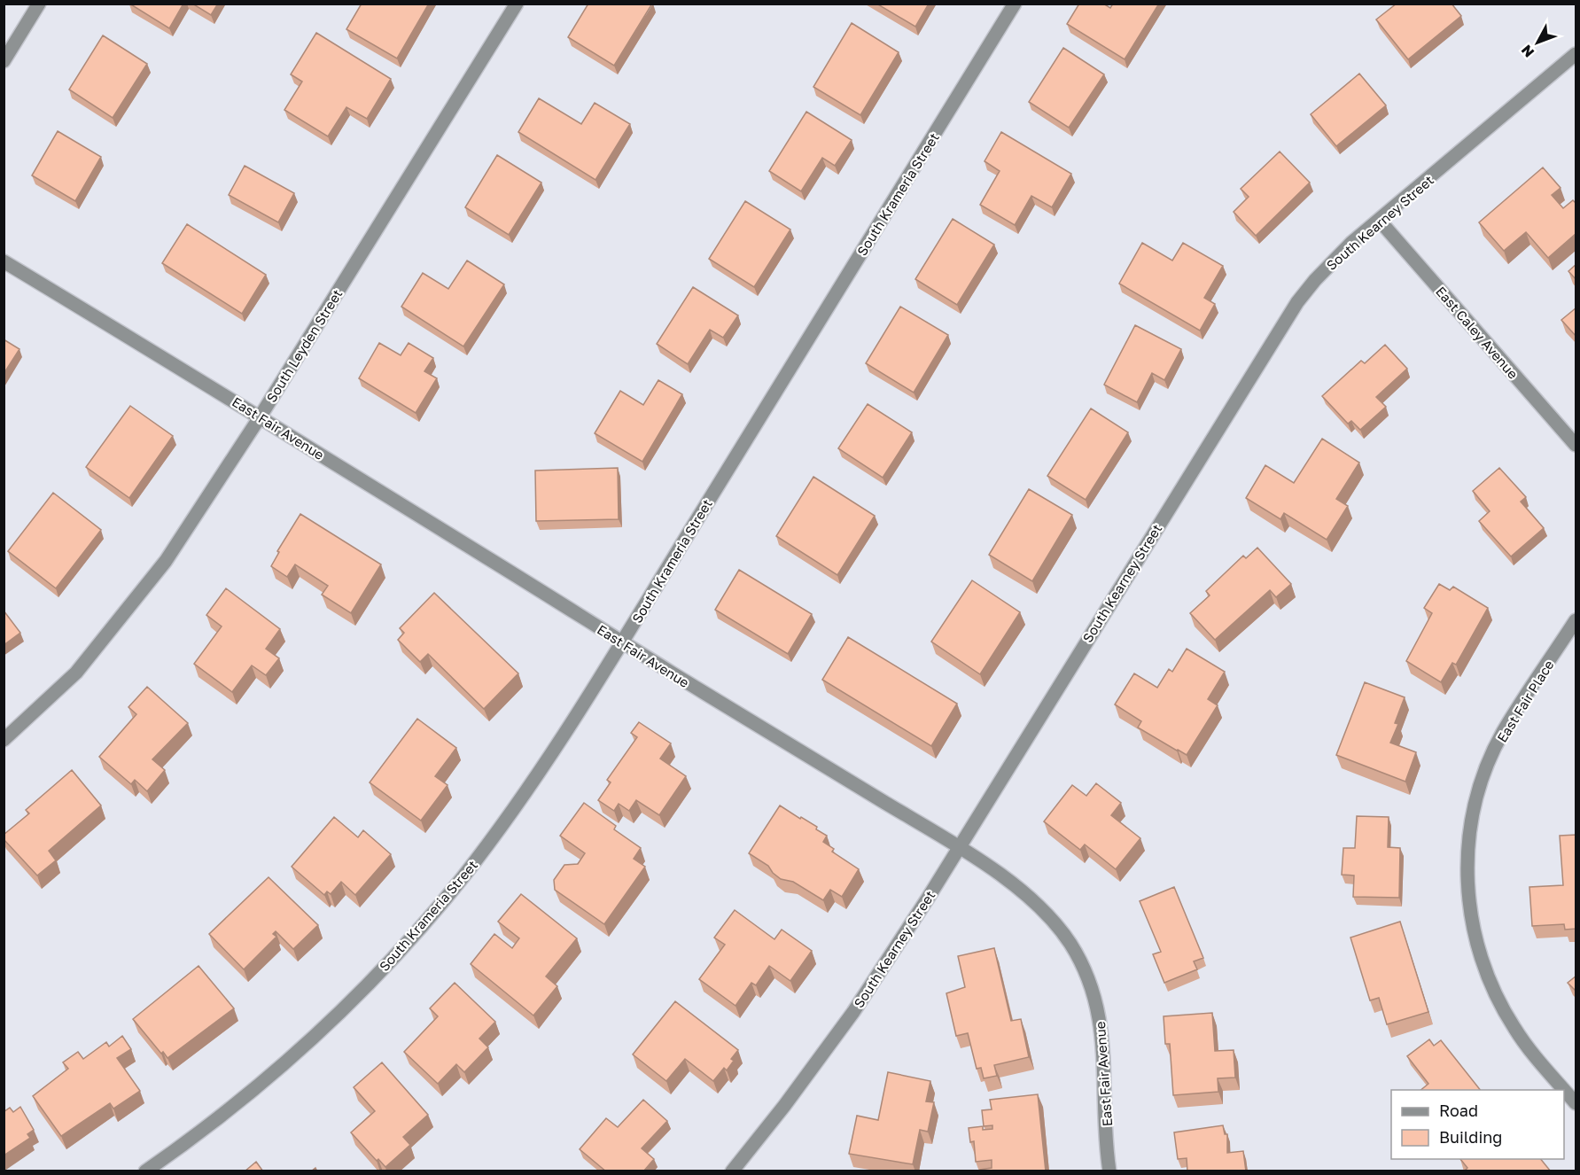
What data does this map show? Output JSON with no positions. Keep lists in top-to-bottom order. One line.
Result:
{"streets":{"street":["South Krameria Street","South Kearney Street","East Caley Avenue","South Leyden Street","East Fair Avenue","East Fair Place"]},"crossings":[["South Krameria Street","East Fair Avenue"],["South Kearney Street","East Caley Avenue"],["South Kearney Street","East Fair Avenue"],["South Leyden Street","East Fair Avenue"]],"legend":["Road","Building"],"north":"bottom left"}
